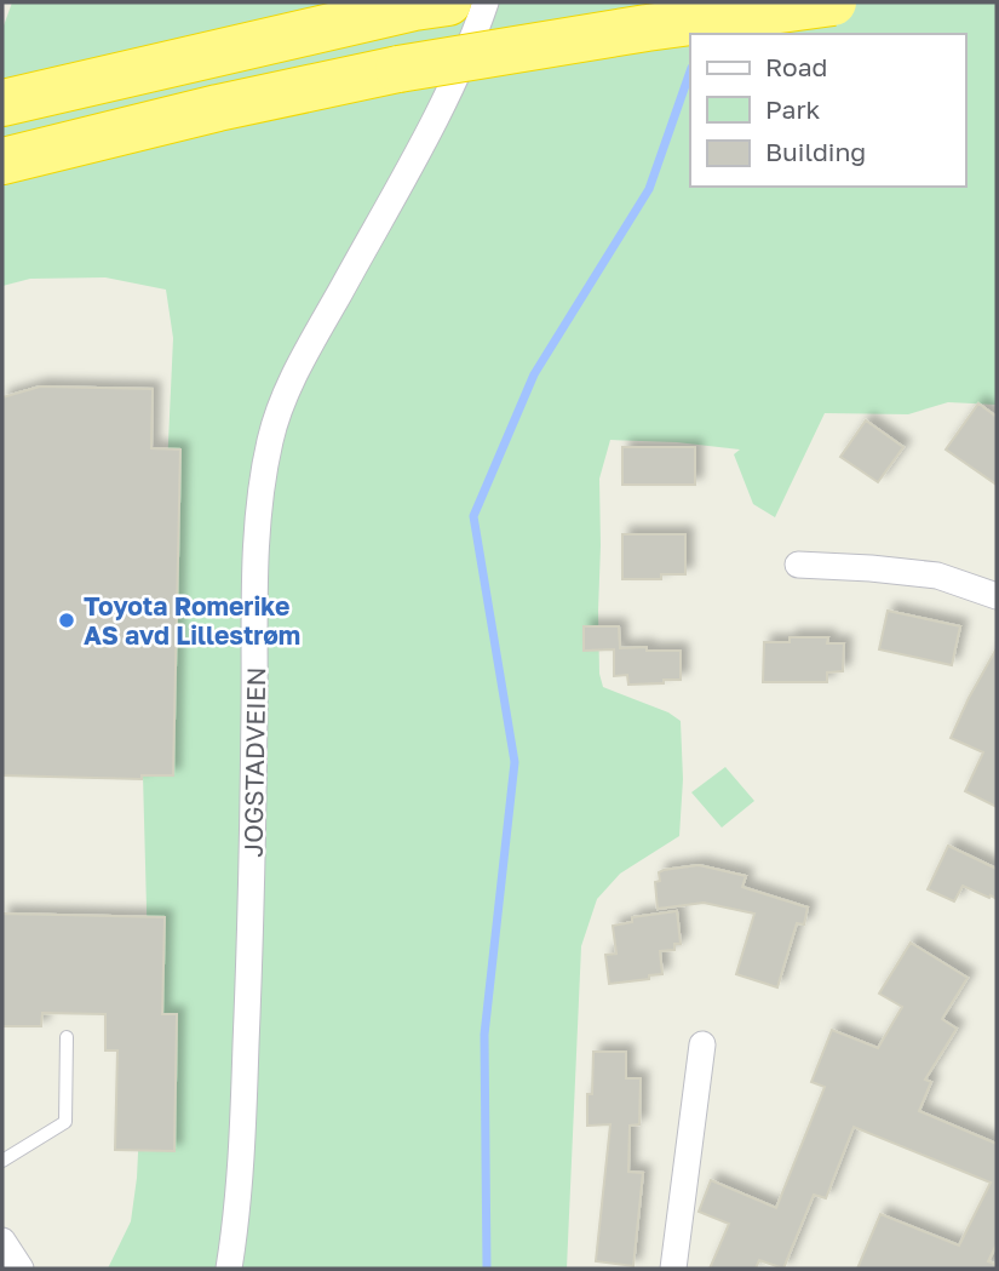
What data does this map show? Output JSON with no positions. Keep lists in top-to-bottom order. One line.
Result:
{"streets":{"street":["JOGSTADVEIEN"]},"places":["Toyota Romerike AS avd Lillestrøm"],"legend":["Road","Park","Building"]}
